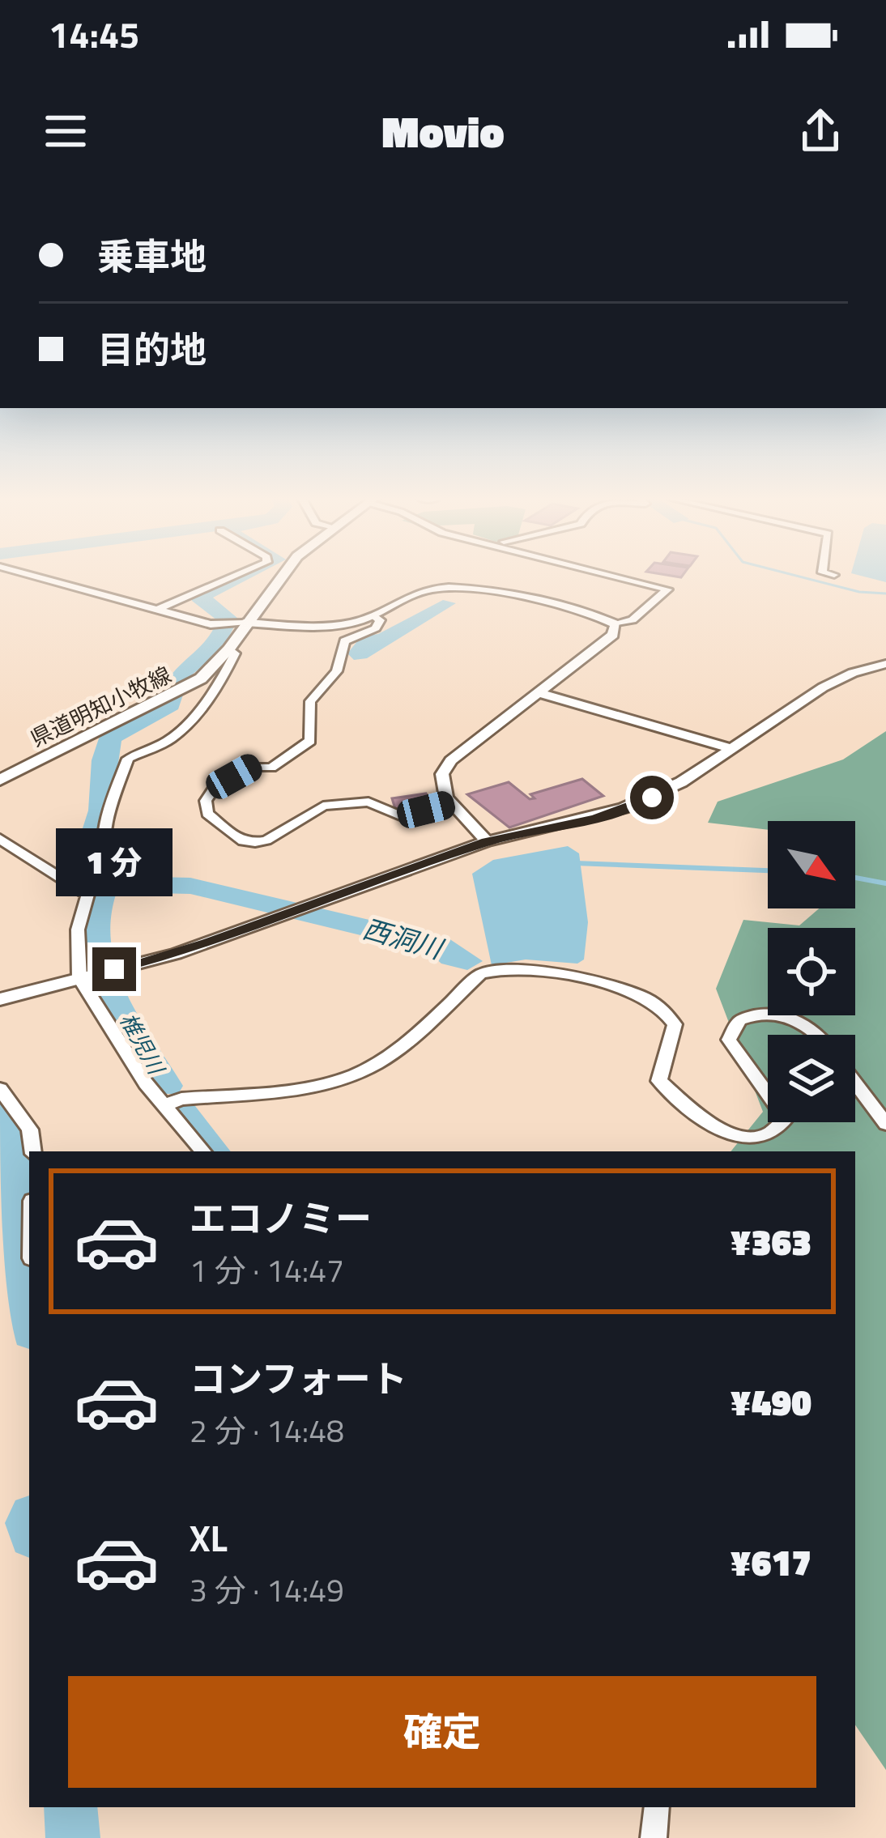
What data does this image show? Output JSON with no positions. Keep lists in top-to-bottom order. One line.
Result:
{"streets":{"main road":["県道明知小牧線"]},"water":["西洞川","椎児川"],"north":"bottom right","page":{"status":"14:45","header":"Movio","banner":["乗車地","目的地"],"bubble":"1 分","list":[{"name":"エコノミー","note":"1 分 · 14:47","value":"¥363"},{"name":"コンフォート","note":"2 分 · 14:48","value":"¥490"},{"name":"XL","note":"3 分 · 14:49","value":"¥617"}],"buttons":"確定"}}
